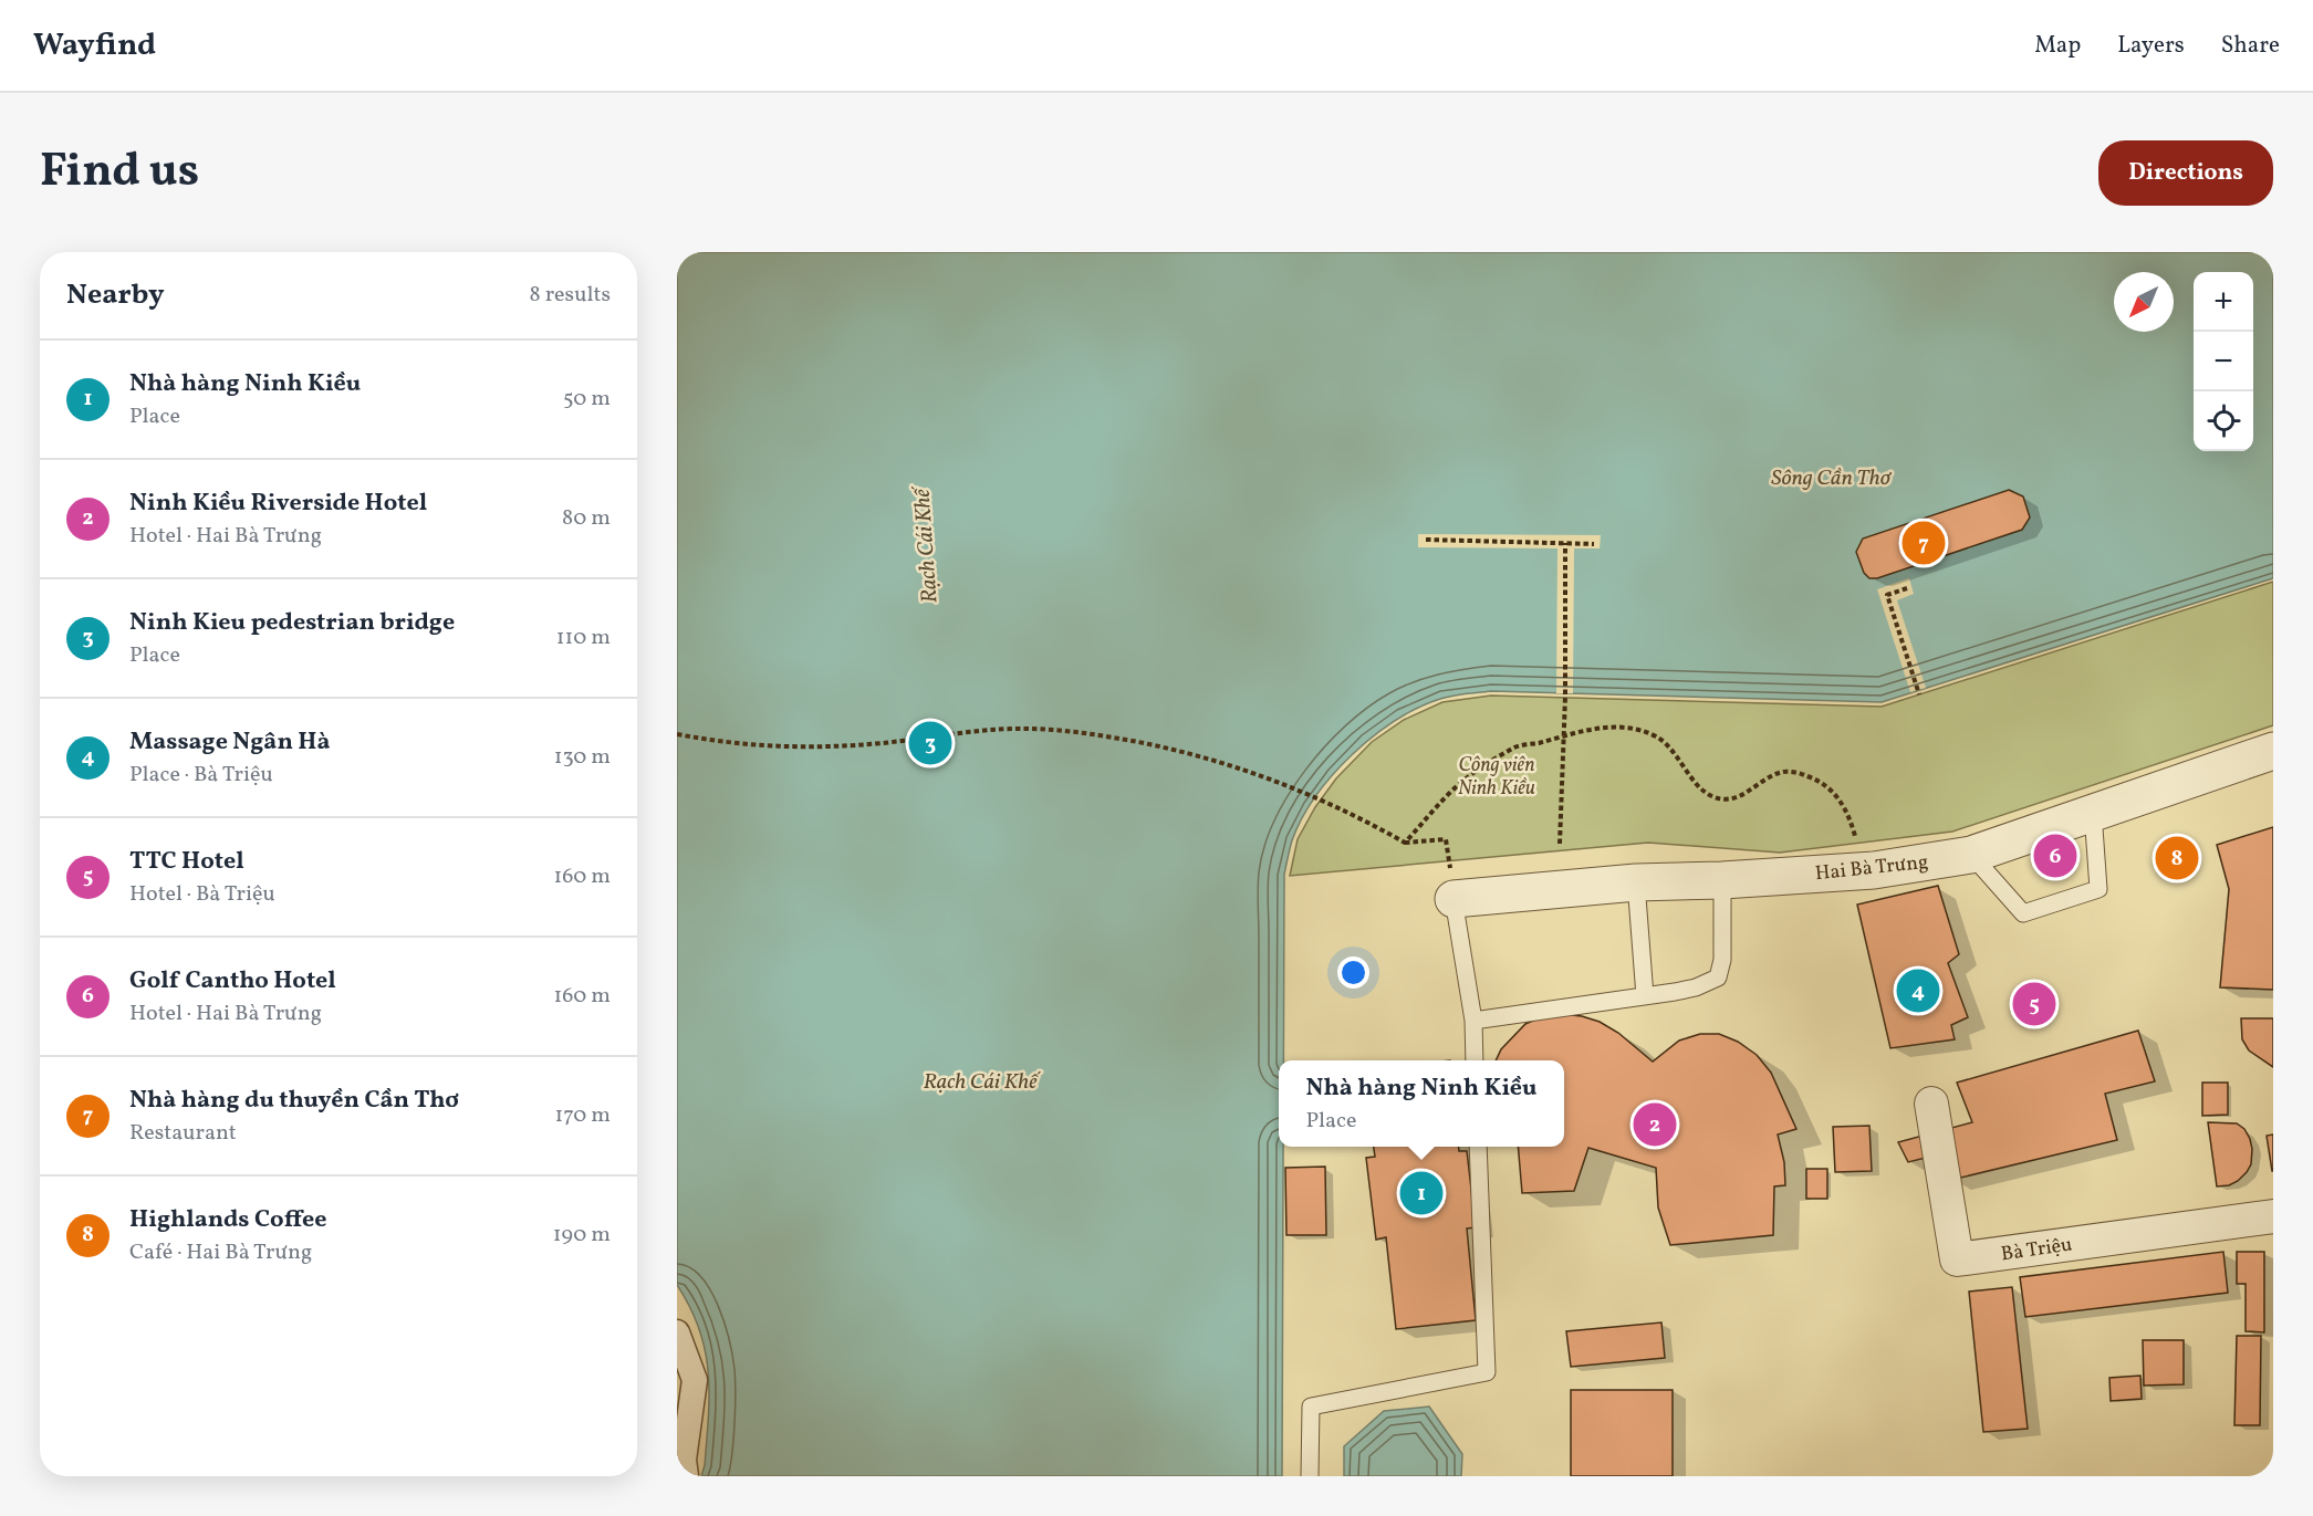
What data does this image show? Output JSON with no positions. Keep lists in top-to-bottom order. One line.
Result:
{"streets":{"street":["Hai Bà Trưng","Bà Triệu"]},"water":["Sông Cần Thơ","Rạch Cái Khế"],"parks":["Công viên Ninh Kiều"],"north":"bottom left","page":{"header":"Wayfind","nav":["Map","Layers","Share"],"title":"Find us","buttons":"Directions","heading":["Nearby","8 results"],"map_buttons":["+","−"],"list":[{"mark":"1","name":"Nhà hàng Ninh Kiều","note":"Place","value":"50 m"},{"mark":"2","name":"Ninh Kiều Riverside Hotel","note":"Hotel · Hai Bà Trưng","value":"80 m"},{"mark":"3","name":"Ninh Kieu pedestrian bridge","note":"Place","value":"110 m"},{"mark":"4","name":"Massage Ngân Hà","note":"Place · Bà Triệu","value":"130 m"},{"mark":"5","name":"TTC Hotel","note":"Hotel · Bà Triệu","value":"160 m"},{"mark":"6","name":"Golf Cantho Hotel","note":"Hotel · Hai Bà Trưng","value":"160 m"},{"mark":"7","name":"Nhà hàng du thuyền Cần Thơ","note":"Restaurant","value":"170 m"},{"mark":"8","name":"Highlands Coffee","note":"Café · Hai Bà Trưng","value":"190 m"}],"pins":["7","3","6","8","4","5","2","1"],"popup":["Nhà hàng Ninh Kiều","Place"]}}
